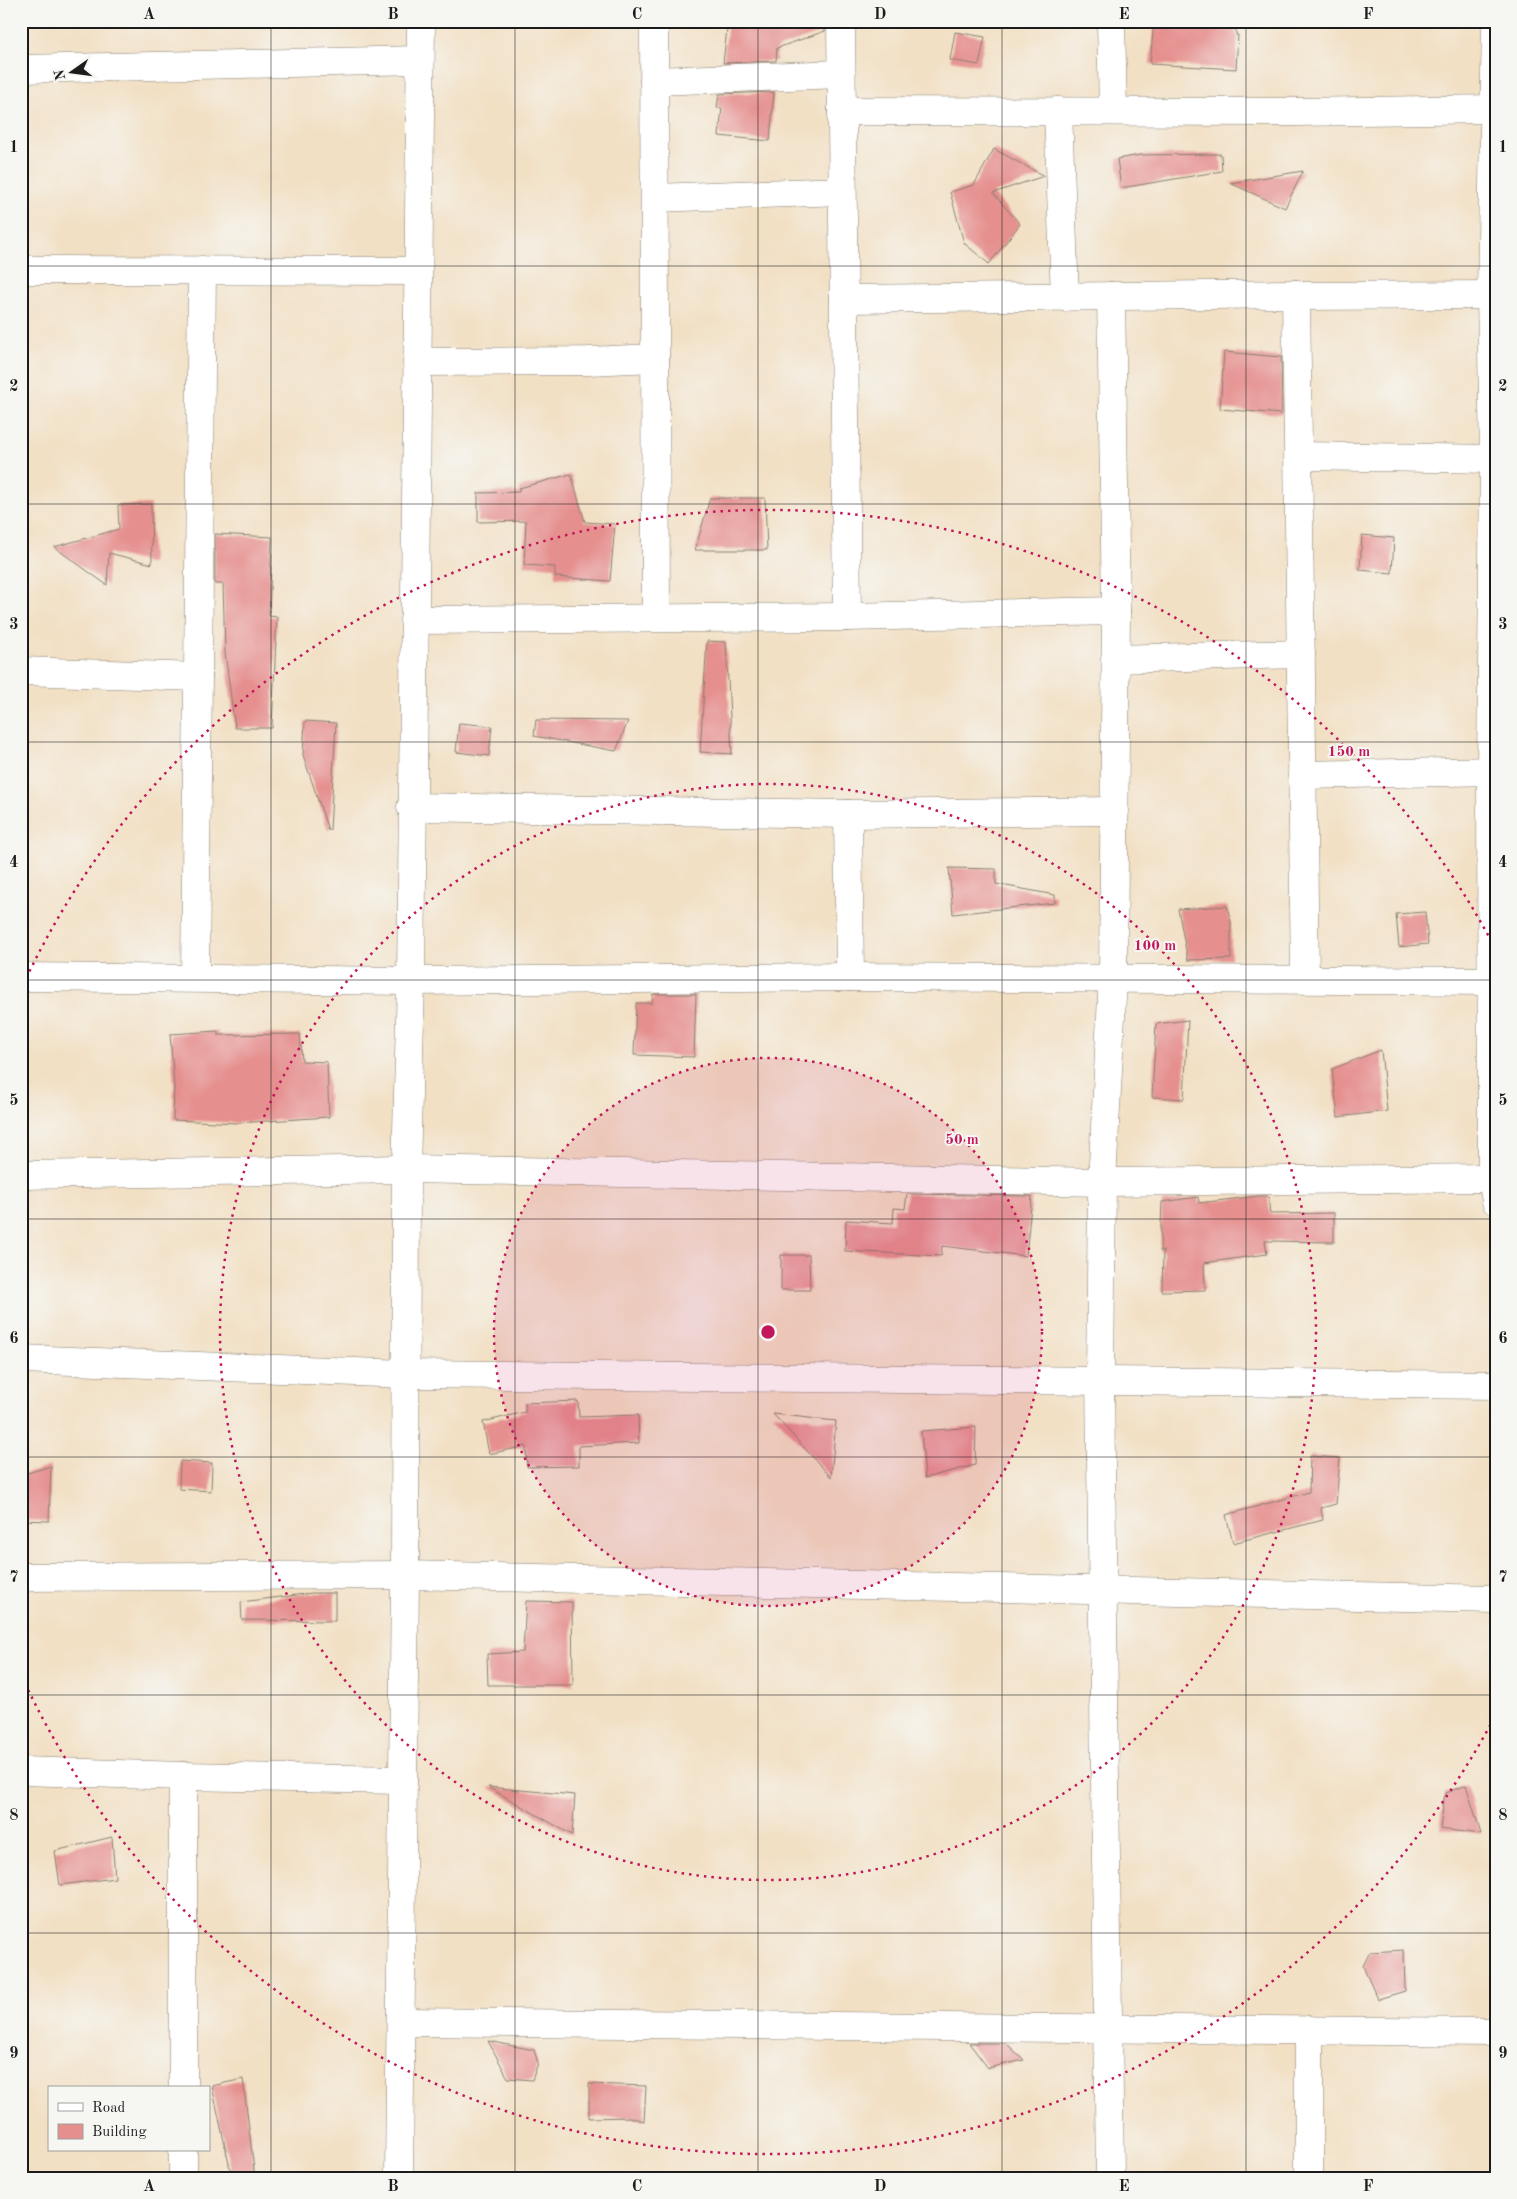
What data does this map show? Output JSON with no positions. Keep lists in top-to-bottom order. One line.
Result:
{"legend":["Road","Building"],"north":"left","grid":{"columns":["A","B","C","D","E","F"],"rows":["1","2","3","4","5","6","7","8","9"]},"rings":["150 m","100 m","50 m"]}
